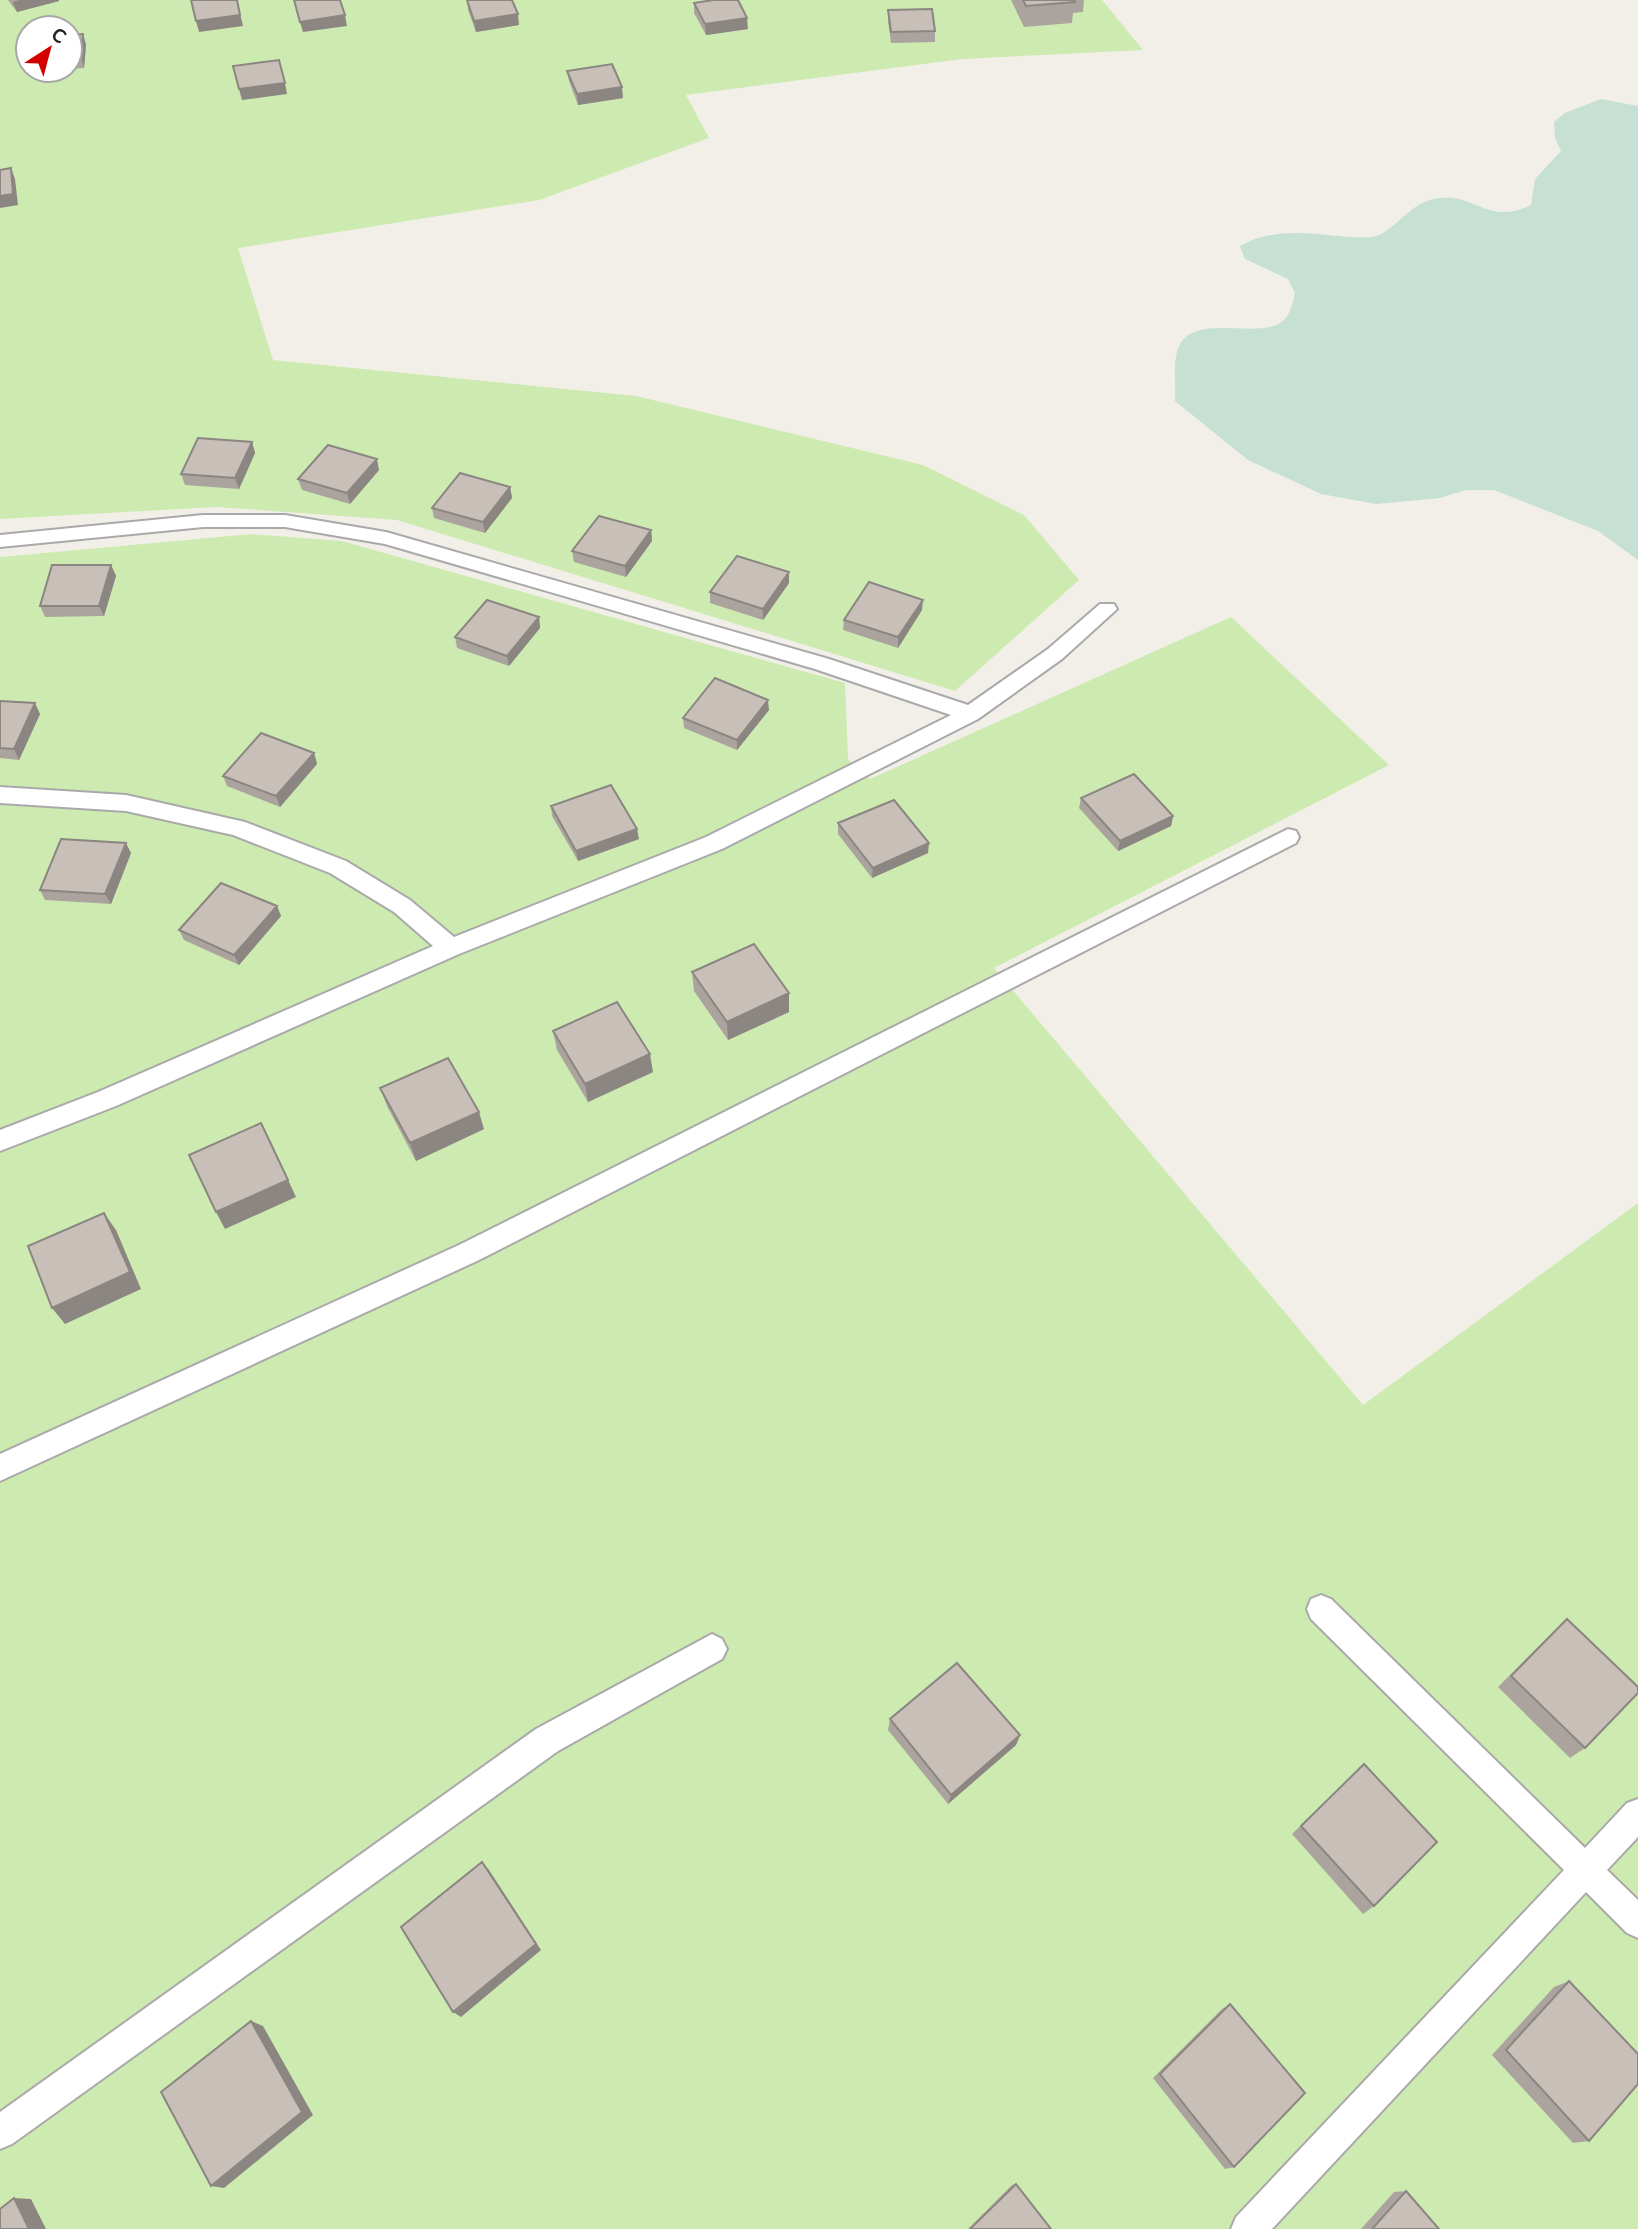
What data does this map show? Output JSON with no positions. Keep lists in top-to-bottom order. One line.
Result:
{"north":"top right"}
